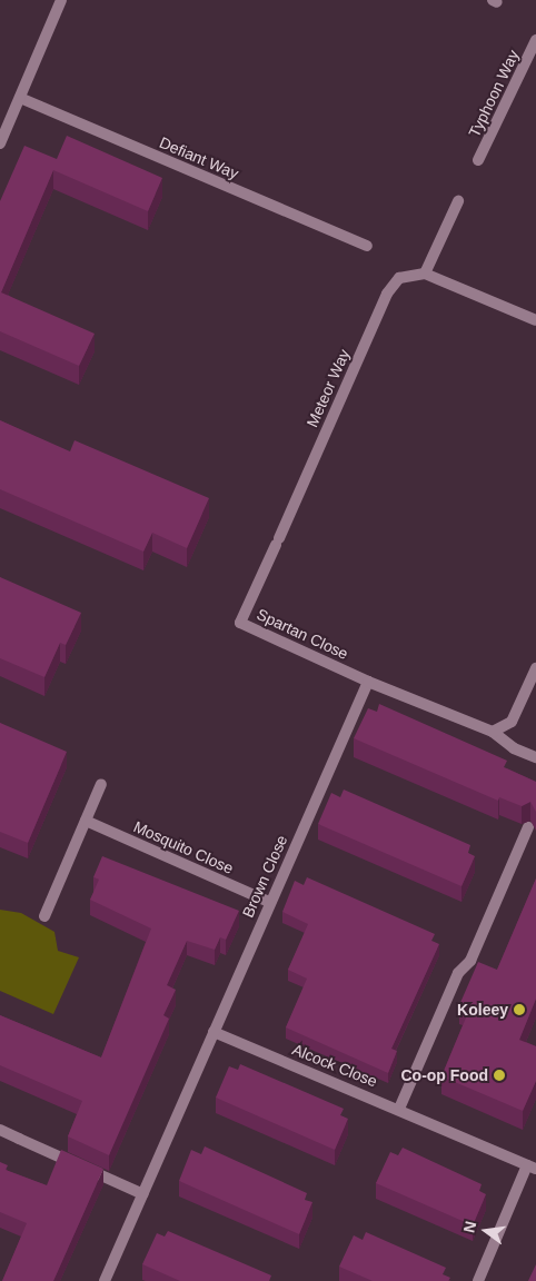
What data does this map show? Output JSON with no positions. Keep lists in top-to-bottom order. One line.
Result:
{"streets":{"street":["Typhoon Way","Defiant Way","Meteor Way","Spartan Close","Mosquito Close","Brown Close","Alcock Close"]},"crossings":[["Meteor Way","Spartan Close"],["Spartan Close","Brown Close"],["Mosquito Close","Brown Close"],["Brown Close","Alcock Close"]],"places":["Koleey","Co-op Food"],"north":"left"}
